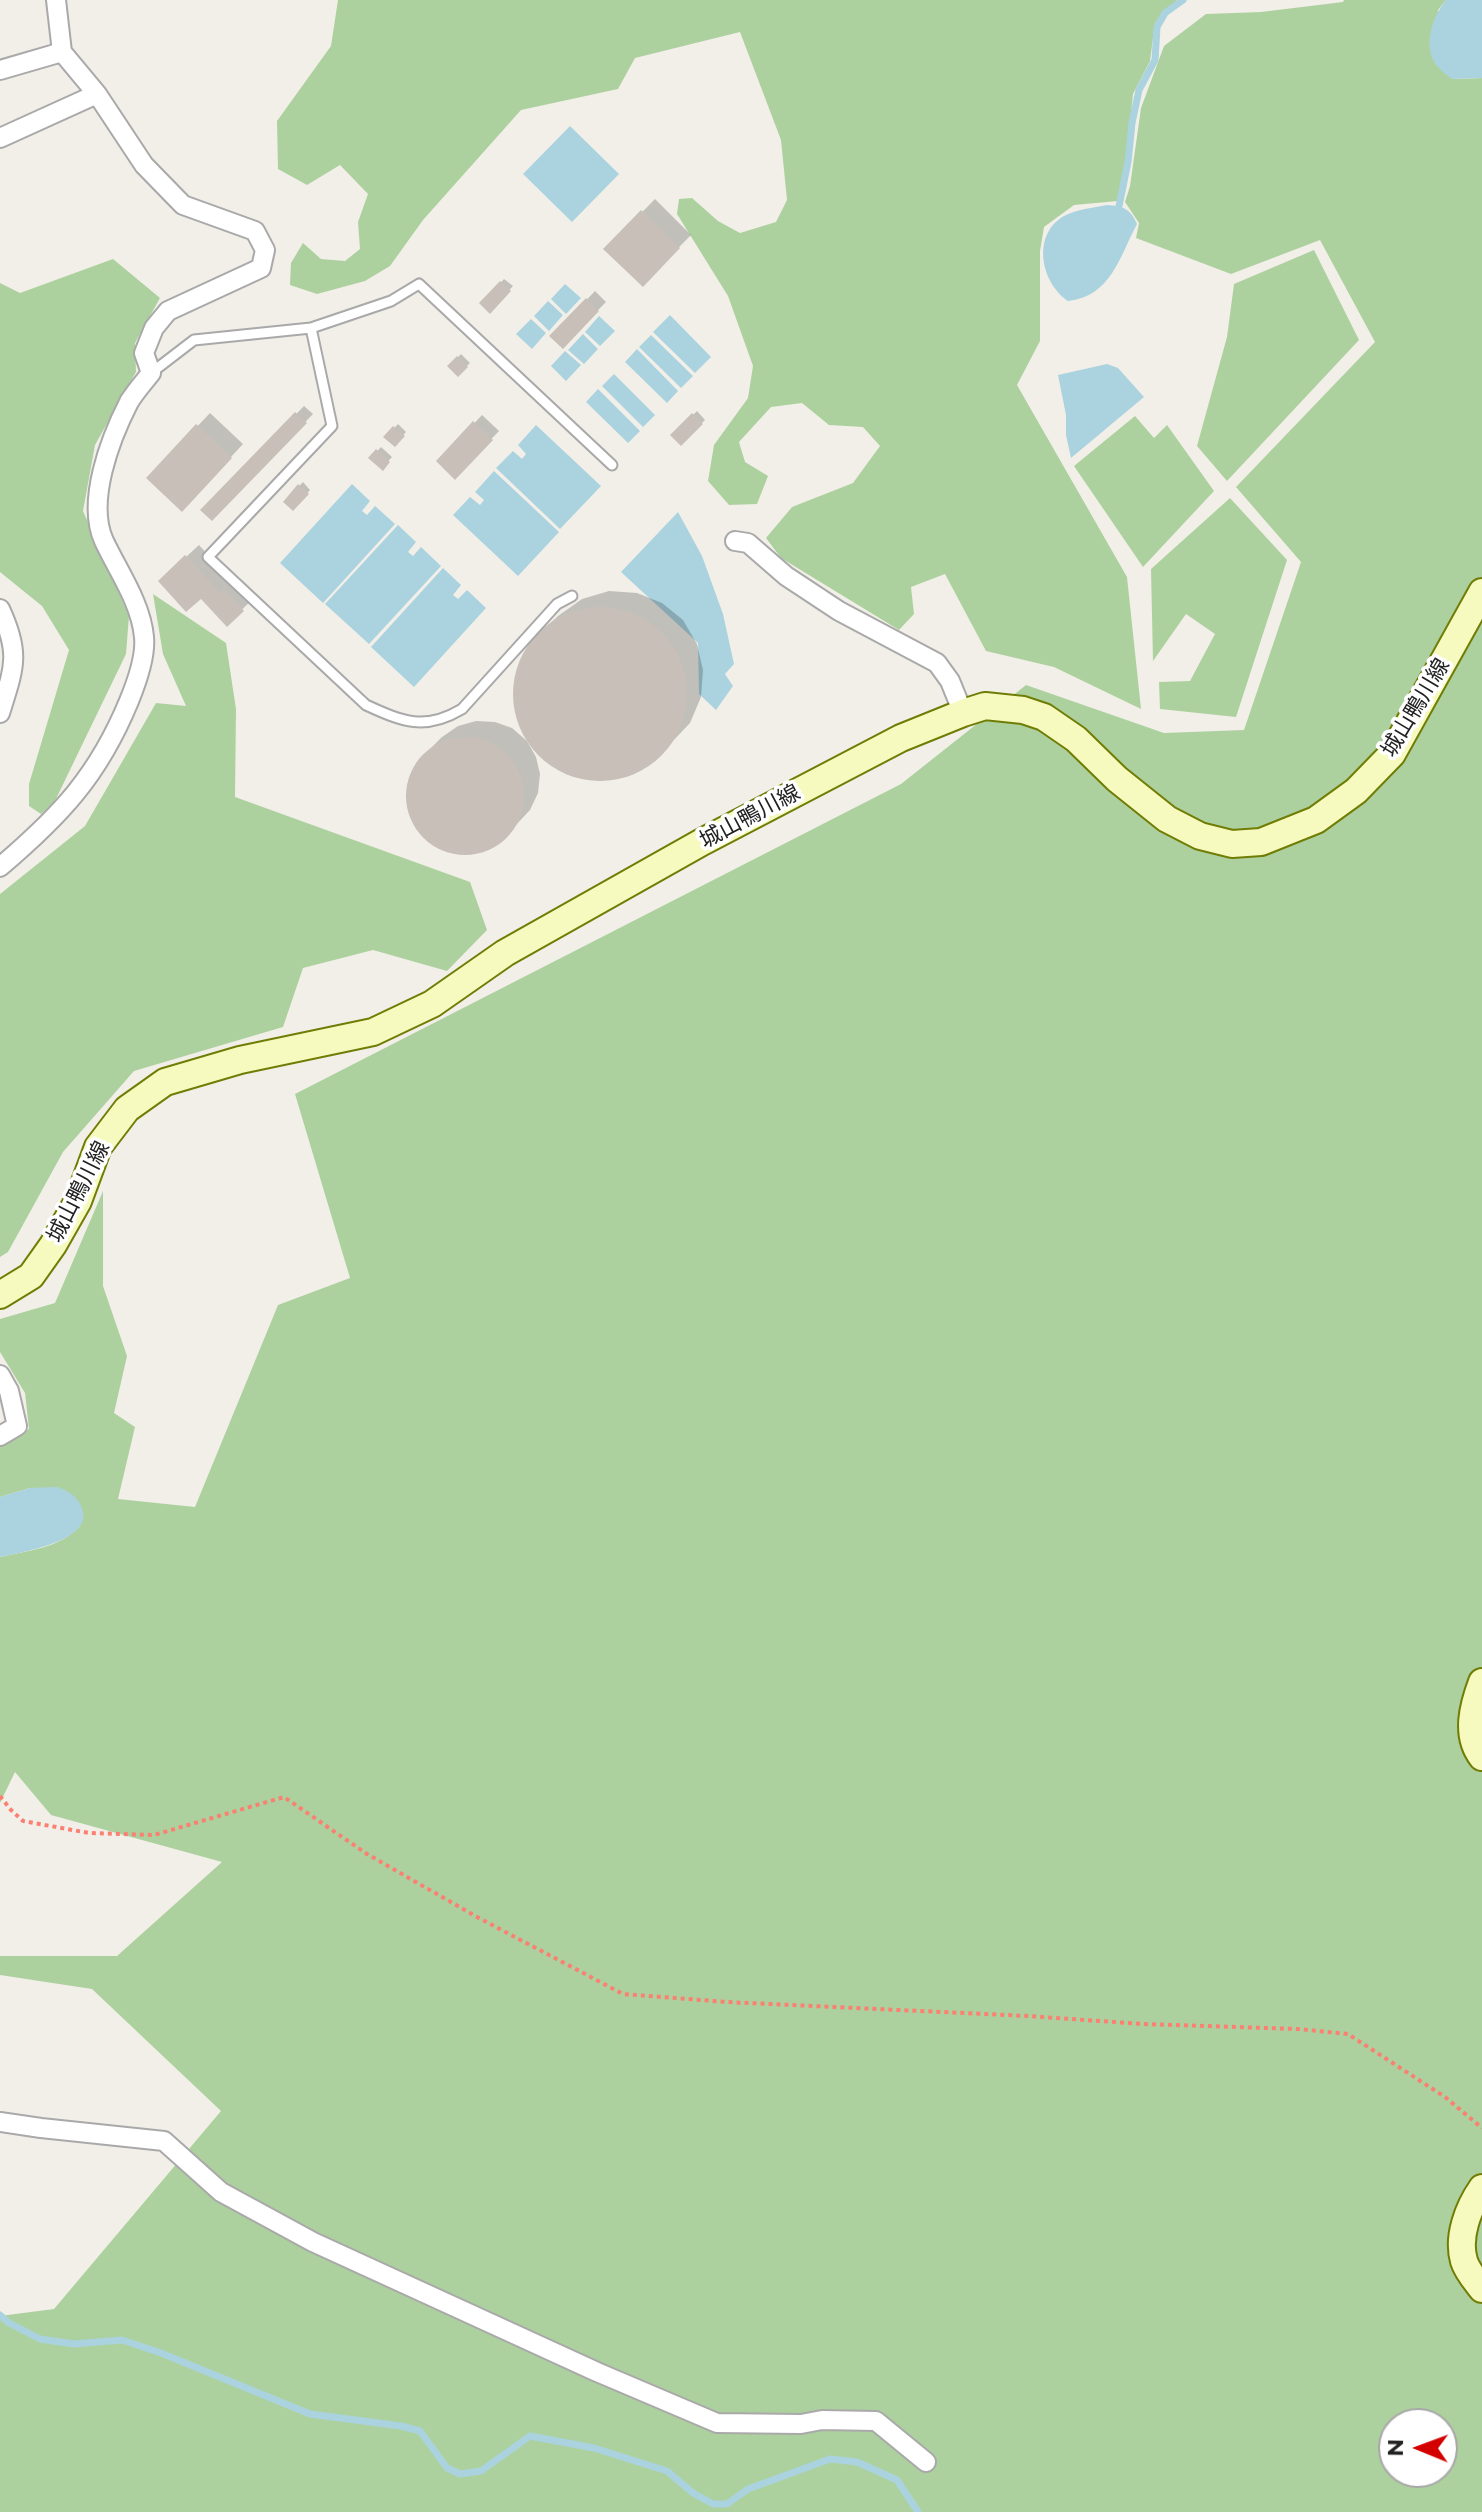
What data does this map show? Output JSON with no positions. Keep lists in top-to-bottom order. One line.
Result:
{"streets":{"main road":["城山鴨川線"]},"north":"left"}
